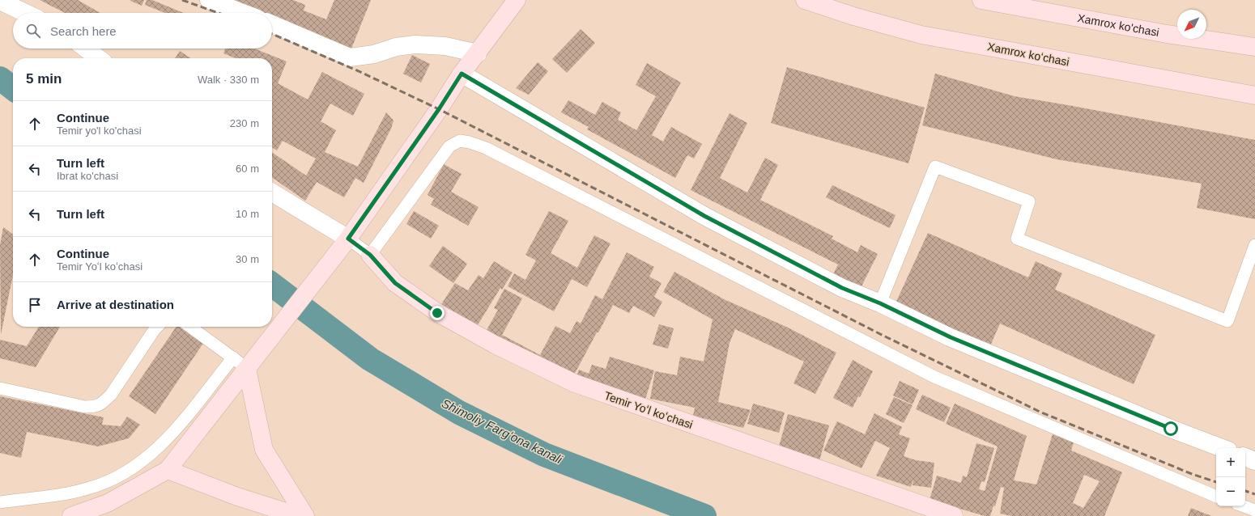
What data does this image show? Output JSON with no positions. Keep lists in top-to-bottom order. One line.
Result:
{"streets":{"main road":["Xamrox ko'chasi","Xamrox koʻchasi","Temir Yoʻl koʻchasi"]},"water":["Shimoliy Fargʻona kanali"],"north":"bottom left","page":{"search":"Search here","heading":["5 min","Walk · 330 m"],"list":[["Continue","Temir yo'l ko'chasi","230 m"],["Turn left","Ibrat ko'chasi","60 m"],["Turn left","10 m"],["Continue","Temir Yoʻl koʻchasi","30 m"],"Arrive at destination"],"map_buttons":["+","−"]}}
